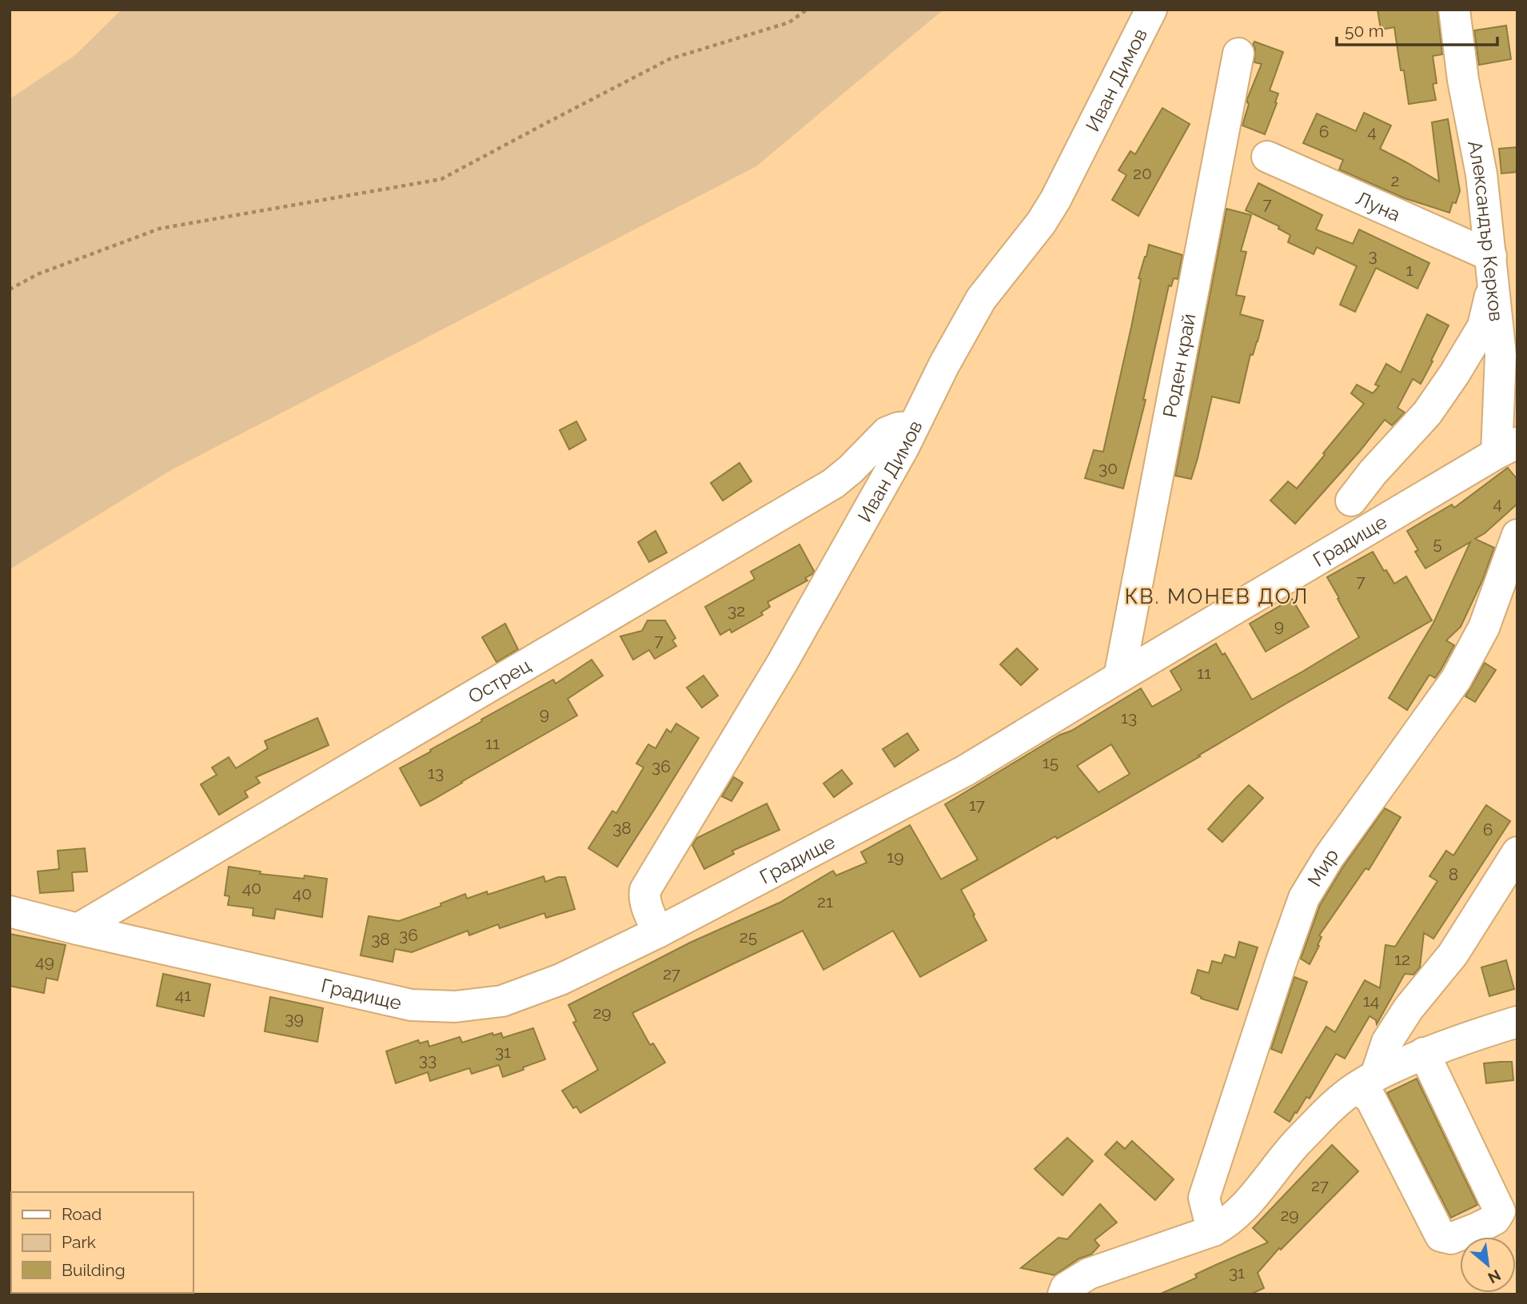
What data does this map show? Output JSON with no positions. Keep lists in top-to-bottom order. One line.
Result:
{"streets":{"street":["Иван Димов","Луна","Александър Керков","Роден край","Градище","Острец","Мир"]},"crossings":[["Иван Димов","Градище"],["Иван Димов","Острец"],["Луна","Александър Керков"],["Александър Керков","Градище"],["Роден край","Градище"],["Градище","Острец"]],"districts":["КВ. МОНЕВ ДОЛ"],"house_numbers":["6","4","20","2","7","3","1","30","4","5","7","32","9","7","11","9","13","11","15","36","13","17","38","6","19","8","40","40","21","36","25","38","12","49","27","41","14","29","39","31","33","27","29","31"],"legend":["Road","Park","Building"],"scale_bar":"50 m","north":"bottom right"}
